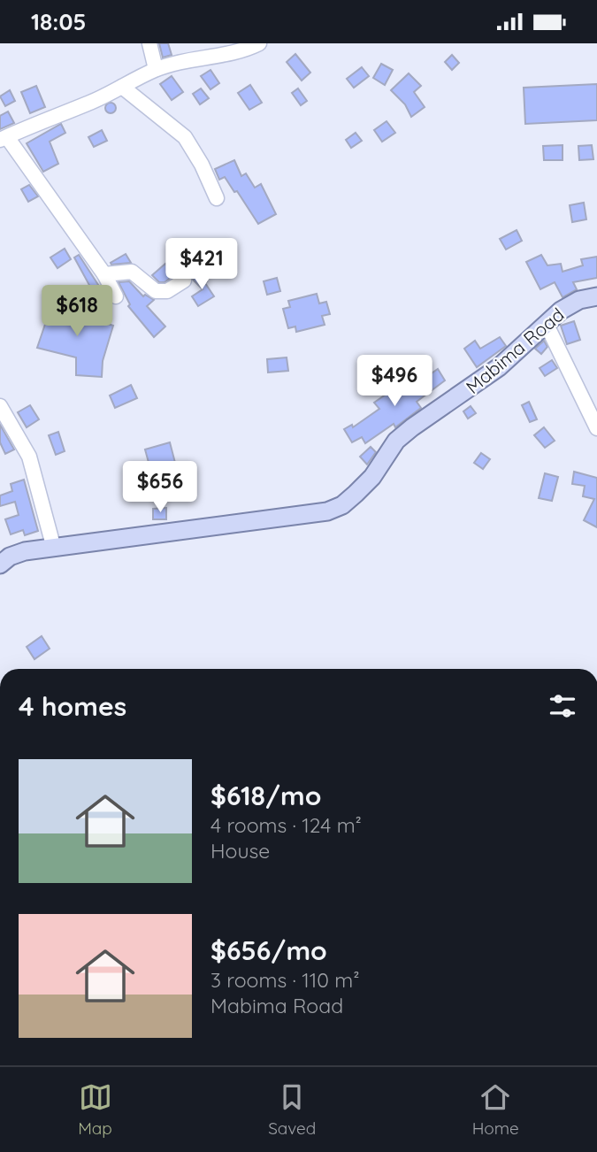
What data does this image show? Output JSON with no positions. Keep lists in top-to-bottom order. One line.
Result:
{"streets":{"main road":["Mabima Road"]},"page":{"status":"18:05","price":["$421","$618","$496","$656"],"heading":"4 homes","list":[{"name":"$618/mo","note":"4 rooms · 124 m² · House"},{"name":"$656/mo","note":"3 rooms · 110 m² · Mabima Road"}],"tabs":["Map","Saved","Home"]}}
